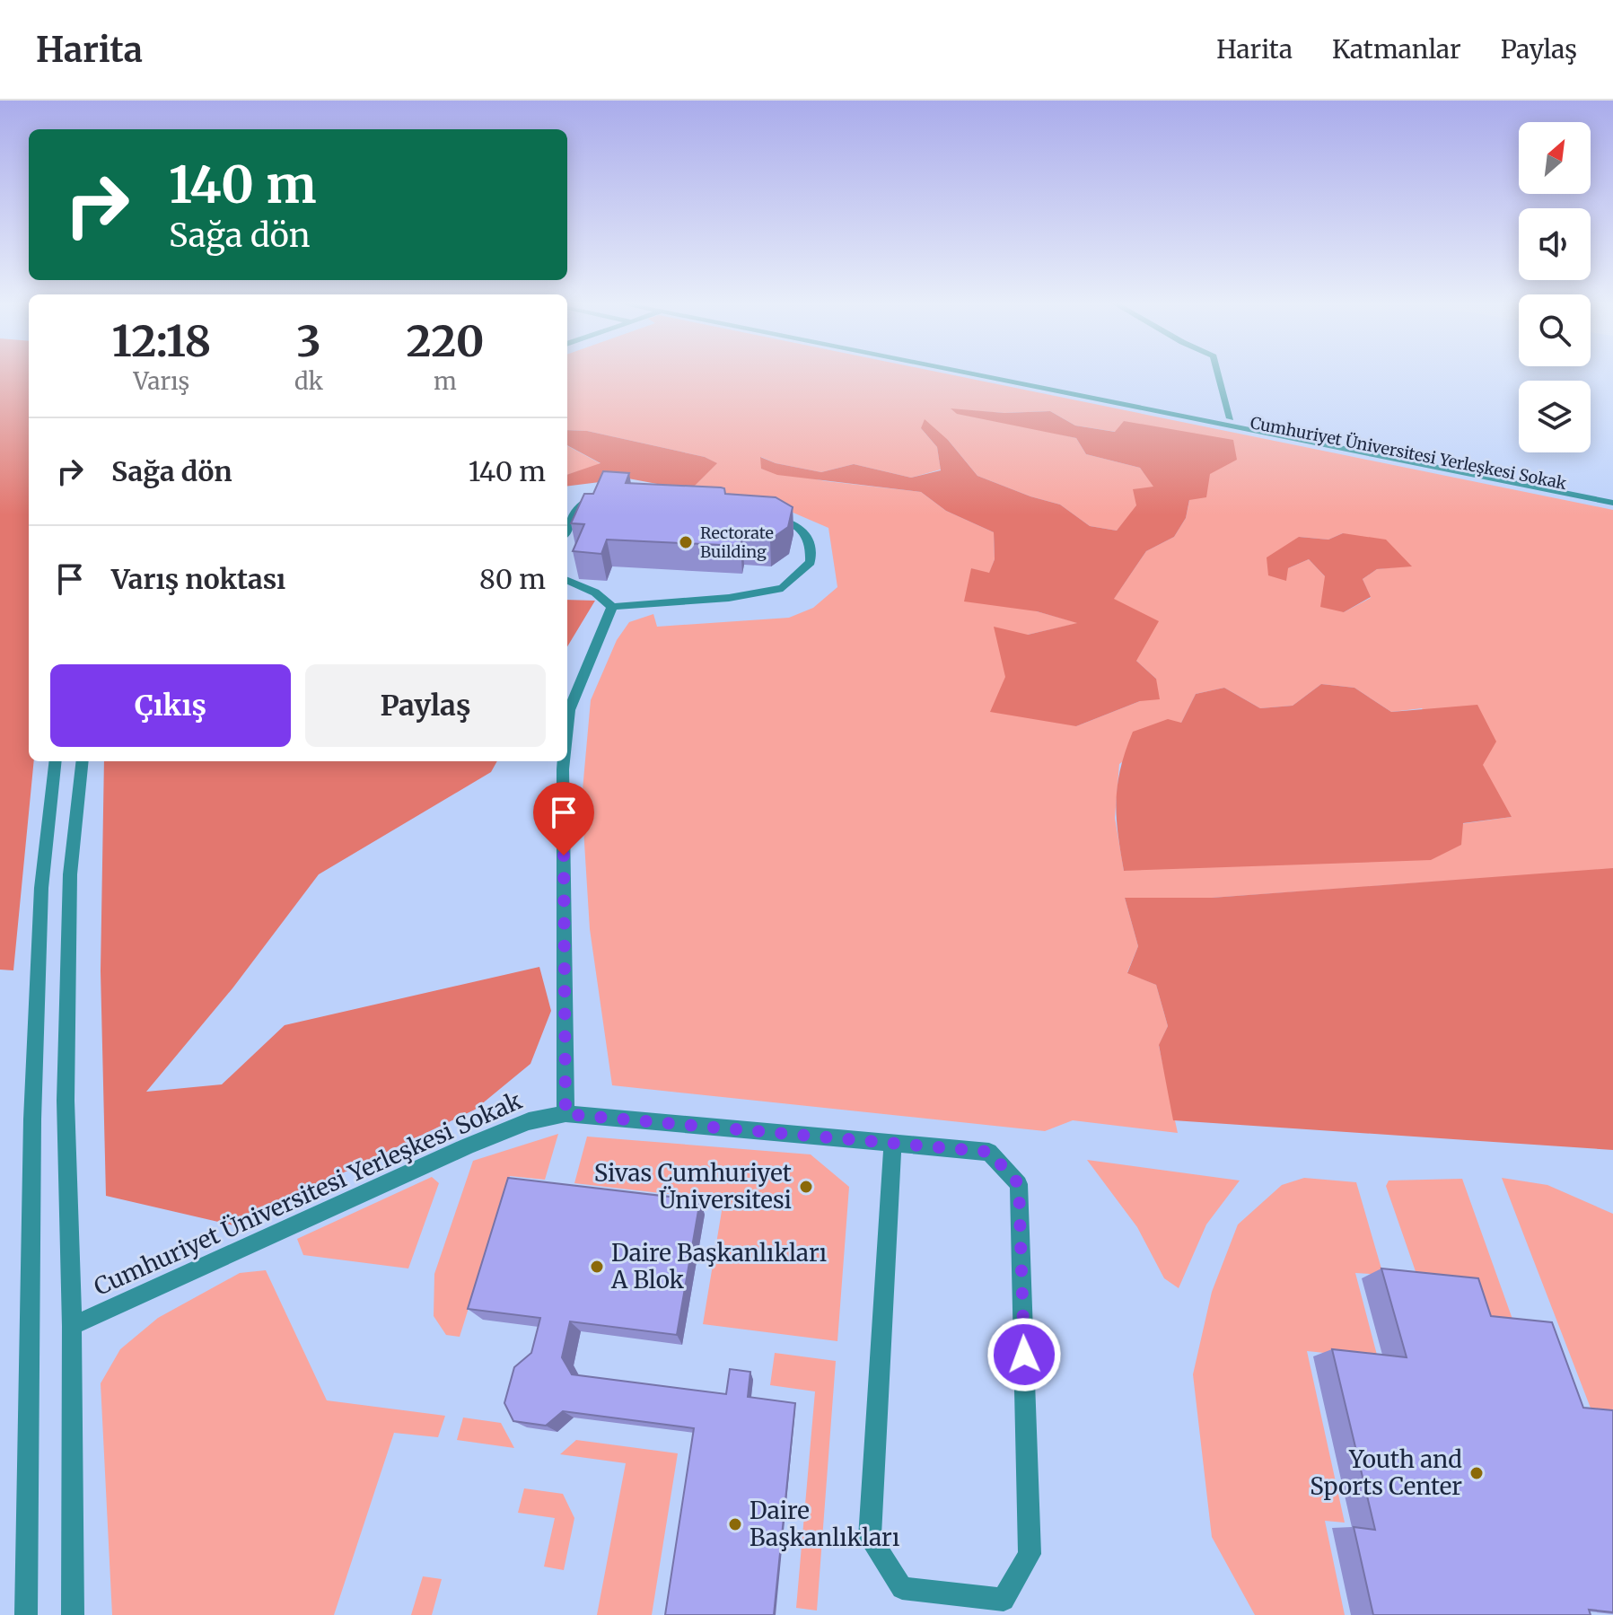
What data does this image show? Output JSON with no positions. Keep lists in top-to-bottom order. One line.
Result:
{"streets":{"street":["Cumhuriyet Üniversitesi Yerleşkesi Sokak"]},"places":["Rectorate Building","Sivas Cumhuriyet Üniversitesi","Daire Başkanlıkları A Blok","Youth and Sports Center","Daire Başkanlıkları"],"north":"top right","page":{"header":"Harita","nav":["Harita","Katmanlar","Paylaş"],"turn":["140 m","Sağa dön"],"eta":["12:18","Varış","3","dk","220","m"],"list":[{"name":"Sağa dön","value":"140 m"},{"name":"Varış noktası","value":"80 m"}],"buttons":["Çıkış","Paylaş"]}}
